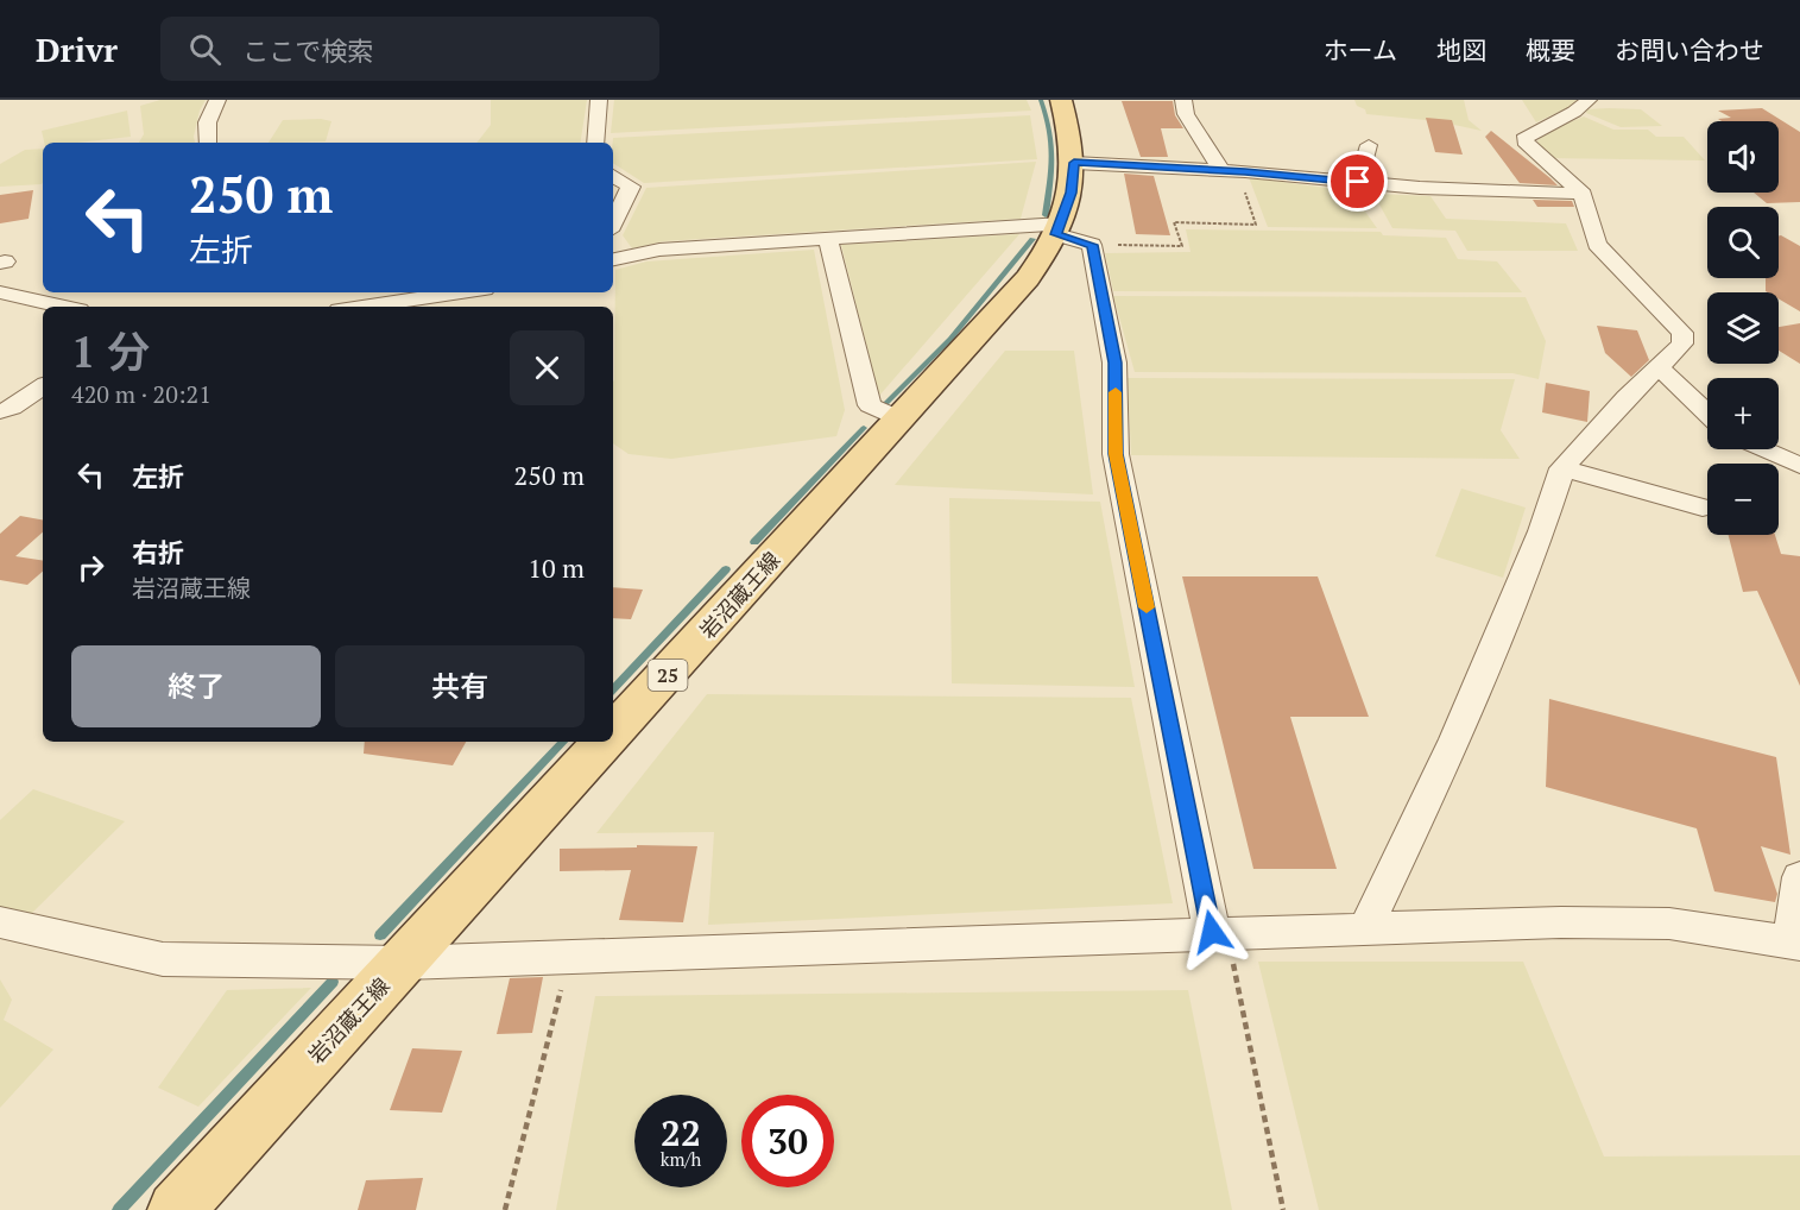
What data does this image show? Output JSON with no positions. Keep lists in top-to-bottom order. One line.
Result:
{"streets":{"main road":["岩沼蔵王線","25"]},"page":{"header":"Drivr","search":"ここで検索","nav":["ホーム","地図","概要","お問い合わせ"],"map_buttons":["+","−"],"turn":["250 m","左折"],"heading":["1 分","420 m · 20:21"],"list":[{"name":"左折","value":"250 m"},{"name":"右折","note":"岩沼蔵王線","value":"10 m"}],"buttons":["終了","共有"],"speed":"22 km/h","limit":"30"}}
